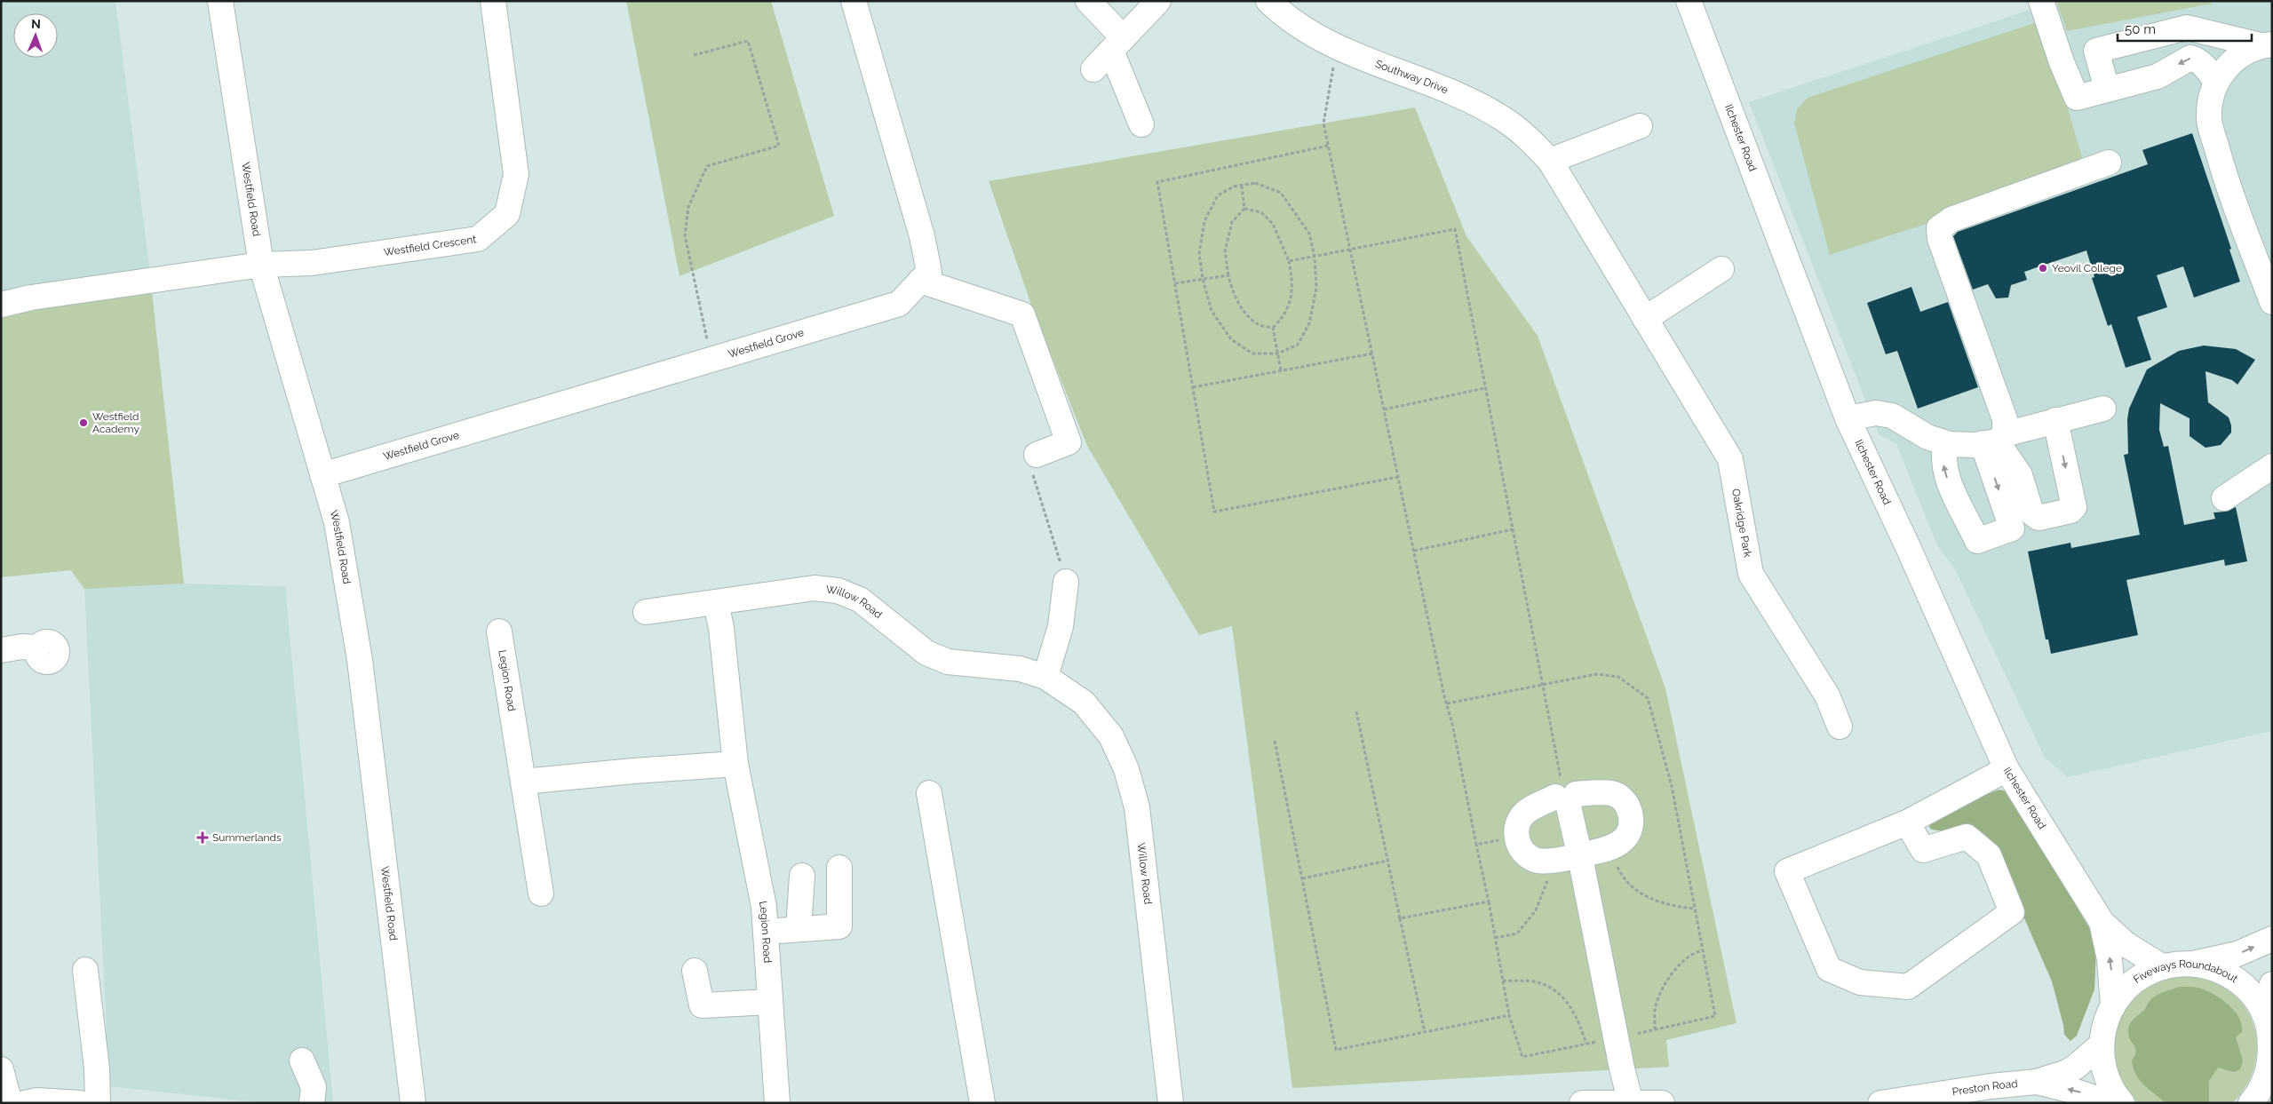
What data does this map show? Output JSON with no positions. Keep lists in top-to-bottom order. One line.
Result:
{"streets":{"main road":["Southway Drive","Ilchester Road","Westfield Road","Westfield Crescent","Westfield Grove","Oakridge Park","Willow Road","Legion Road","Fiveways Roundabout","Preston Road"]},"crossings":[["Southway Drive","Oakridge Park"],["Ilchester Road","Fiveways Roundabout"],["Westfield Road","Westfield Crescent"],["Westfield Road","Westfield Grove"],["Willow Road","Legion Road"],["Fiveways Roundabout","Preston Road"]],"places":{"other":["Yeovil College","Westfield Academy"],"health":["Summerlands"]},"scale_bar":"50 m","north":"top"}
